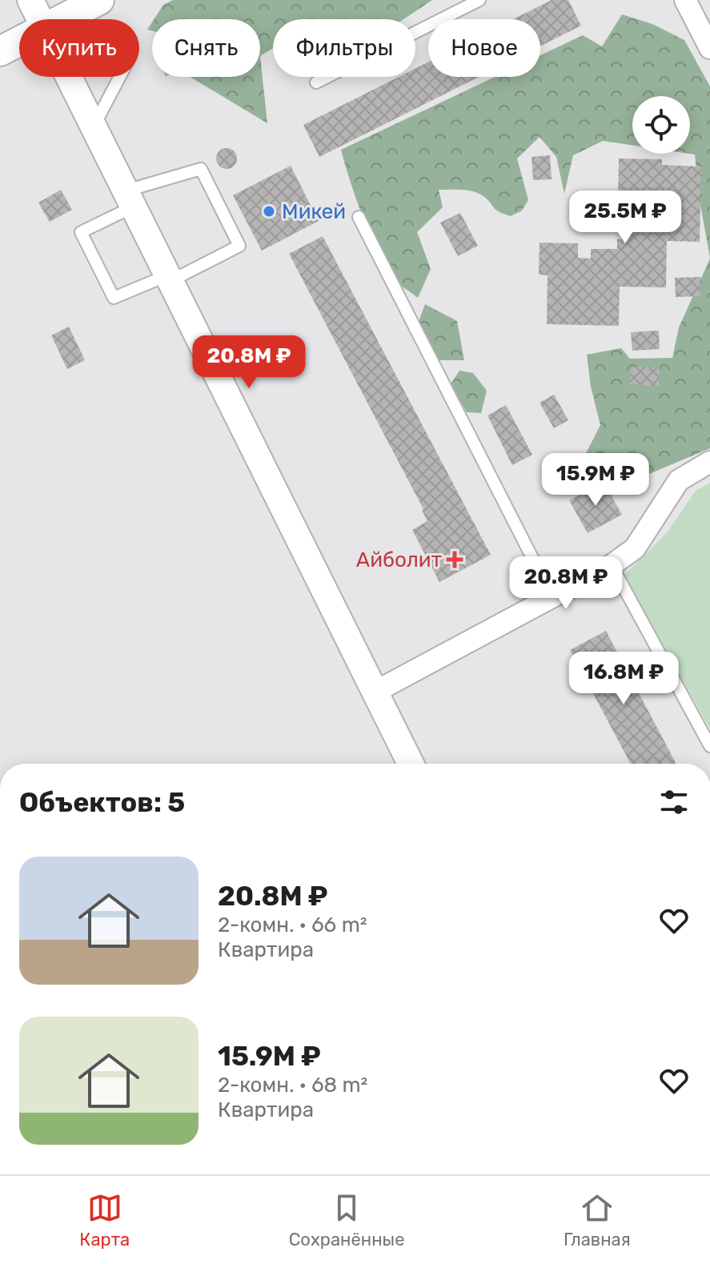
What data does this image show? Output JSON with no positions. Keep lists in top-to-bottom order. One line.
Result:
{"places":{"other":["Микей"],"health":["Айболит"]},"page":{"chip":["Купить","Снять","Фильтры","Новое"],"price":["25.5M ₽","20.8M ₽","15.9M ₽","20.8M ₽","16.8M ₽"],"heading":"Объектов: 5","list":[{"name":"20.8M ₽","note":"2-комн. · 66 m² · Квартира"},{"name":"15.9M ₽","note":"2-комн. · 68 m² · Квартира"}],"tabs":["Карта","Сохранённые","Главная"]}}
